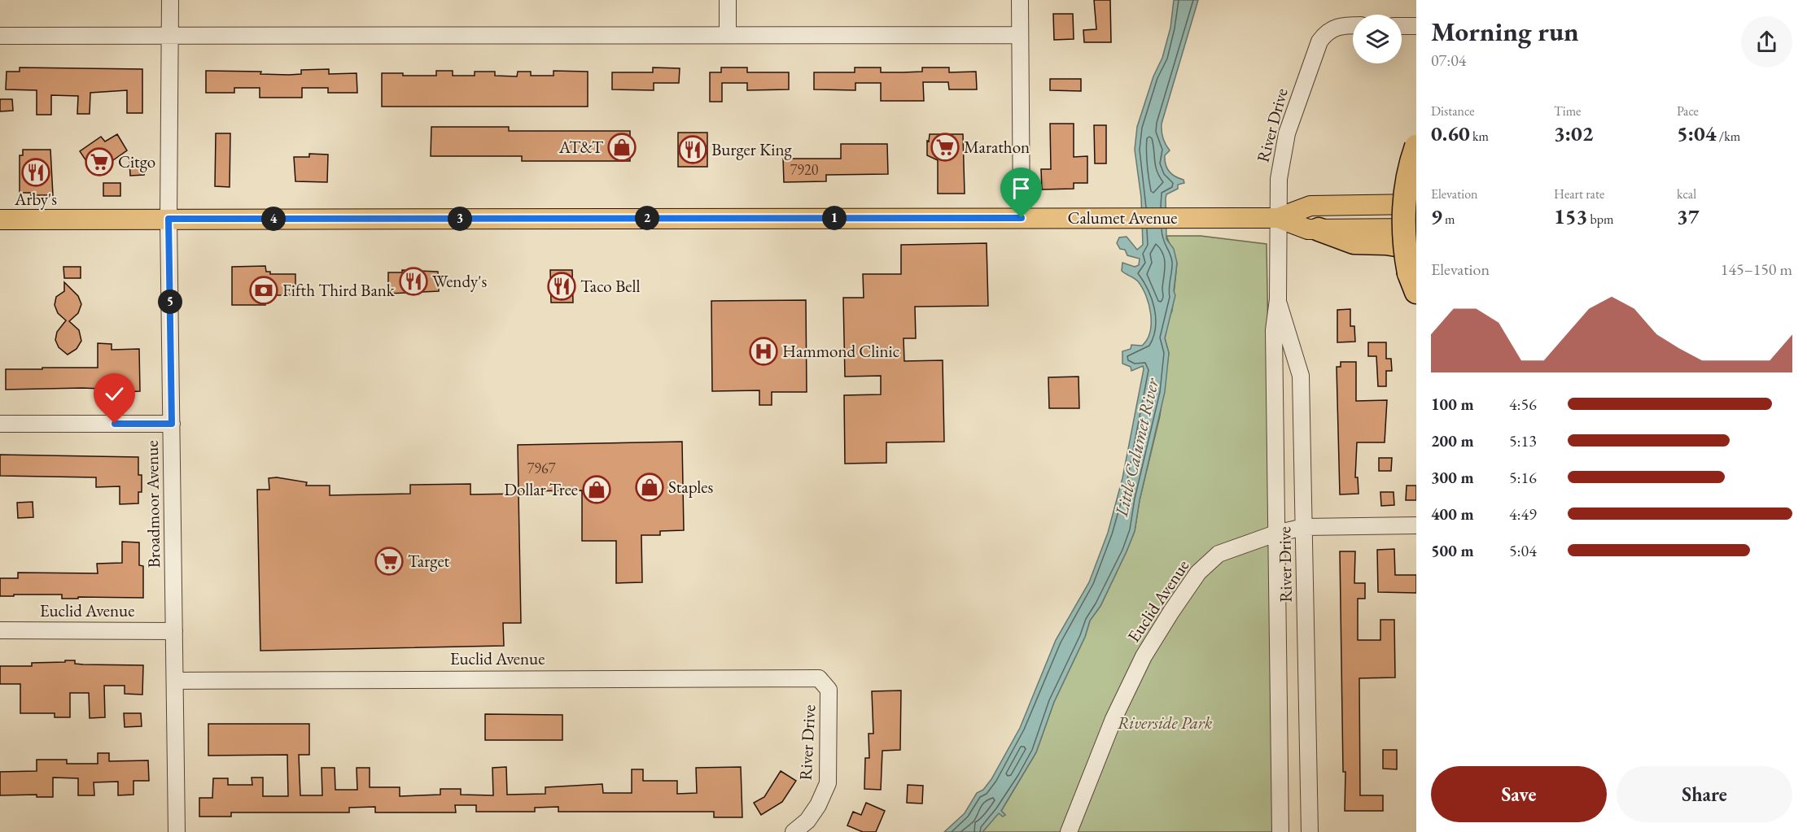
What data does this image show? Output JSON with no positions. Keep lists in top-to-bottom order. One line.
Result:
{"streets":{"main road":["Calumet Avenue"],"street":["River Drive","Broadmoor Avenue","Euclid Avenue"]},"crossings":[["River Drive","Calumet Avenue"],["River Drive","Euclid Avenue"],["Calumet Avenue","Broadmoor Avenue"],["Broadmoor Avenue","Euclid Avenue"]],"water":["Little Calumet River"],"parks":["Riverside Park"],"places":{"shop":["AT&T","Staples","Dollar Tree"],"supermarket":["Marathon","Citgo","Target"],"restaurant":["Burger King","Arby's","Wendy's","Taco Bell"],"bank":["Fifth Third Bank"],"hospital":["Hammond Clinic"]},"house_numbers":["7920","7967"],"page":{"heading":["Morning run","07:04"],"stats":[["Distance","0.60 km"],["Time","3:02"],["Pace","5:04 /km"],["Elevation","9 m"],["Heart rate","153 bpm"],["kcal","37"]],"pins":["1","2","3","4","5"],"chart":["Elevation","145–150 m"],"list":[{"name":"100 m","note":"4:56"},{"name":"200 m","note":"5:13"},{"name":"300 m","note":"5:16"},{"name":"400 m","note":"4:49"},{"name":"500 m","note":"5:04"}],"buttons":["Save","Share"]}}
